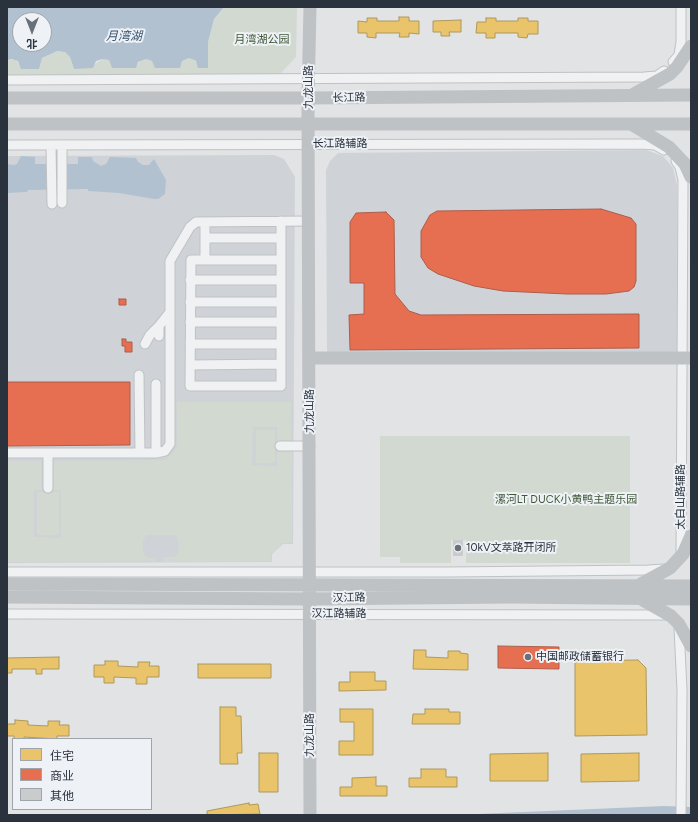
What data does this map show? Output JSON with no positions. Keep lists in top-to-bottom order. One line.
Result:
{"streets":{"street":["九龙山路","长江路","长江路辅路","太白山路辅路","汉江路","汉江路辅路"]},"crossings":[["九龙山路","长江路"],["九龙山路","长江路辅路"],["九龙山路","汉江路"],["九龙山路","汉江路辅路"],["长江路辅路","太白山路辅路"]],"water":["月湾湖"],"parks":["月湾湖公园","漯河LT DUCK小黄鸭主题乐园"],"places":["10kV文萃路开闭所","中国邮政储蓄银行"],"legend":["住宅","商业","其他"],"north":"bottom"}
